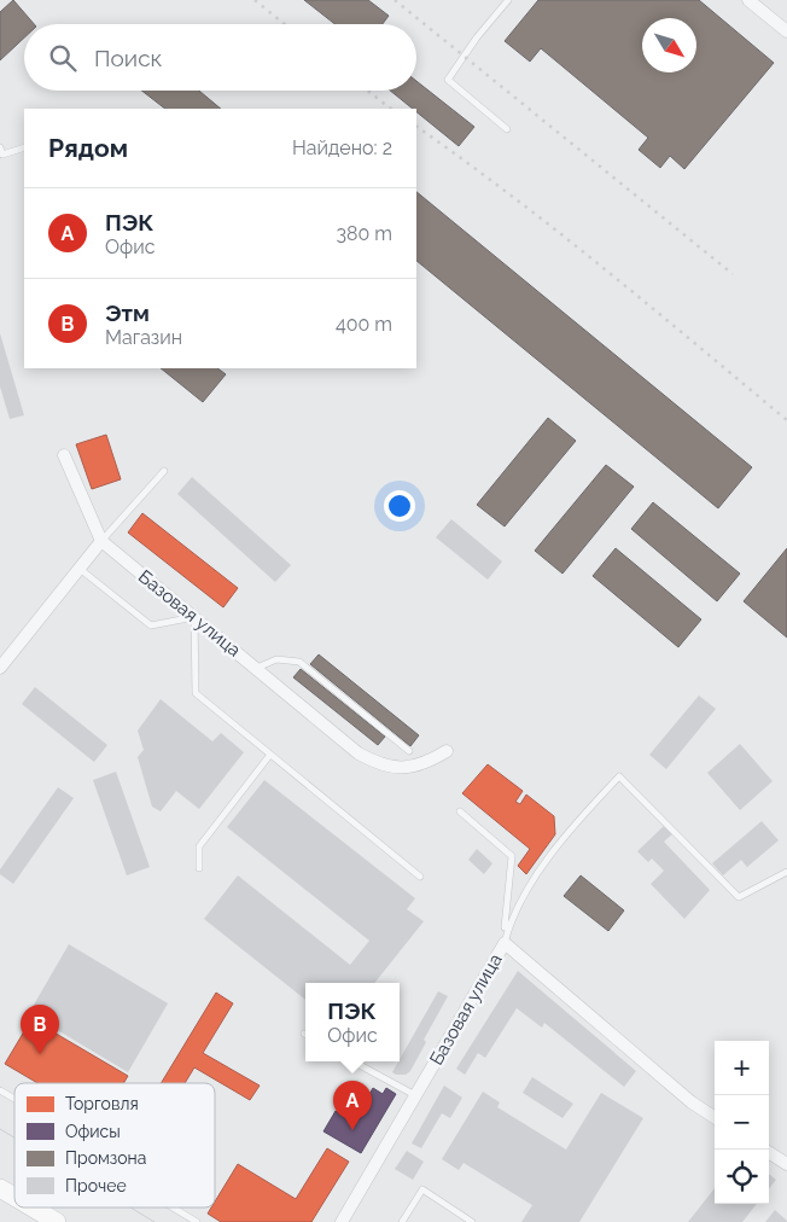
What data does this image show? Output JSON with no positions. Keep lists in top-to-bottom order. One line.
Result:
{"streets":{"street":["Базовая улица"]},"legend":["Торговля","Офисы","Промзона","Прочее"],"north":"bottom right","page":{"search":"Поиск","heading":["Рядом","Найдено: 2"],"list":[{"mark":"A","name":"ПЭК","note":"Офис","value":"380 m"},{"mark":"B","name":"Этм","note":"Магазин","value":"400 m"}],"popup":["ПЭК","Офис"],"pins":["B","A"],"map_buttons":["+","−"]}}
